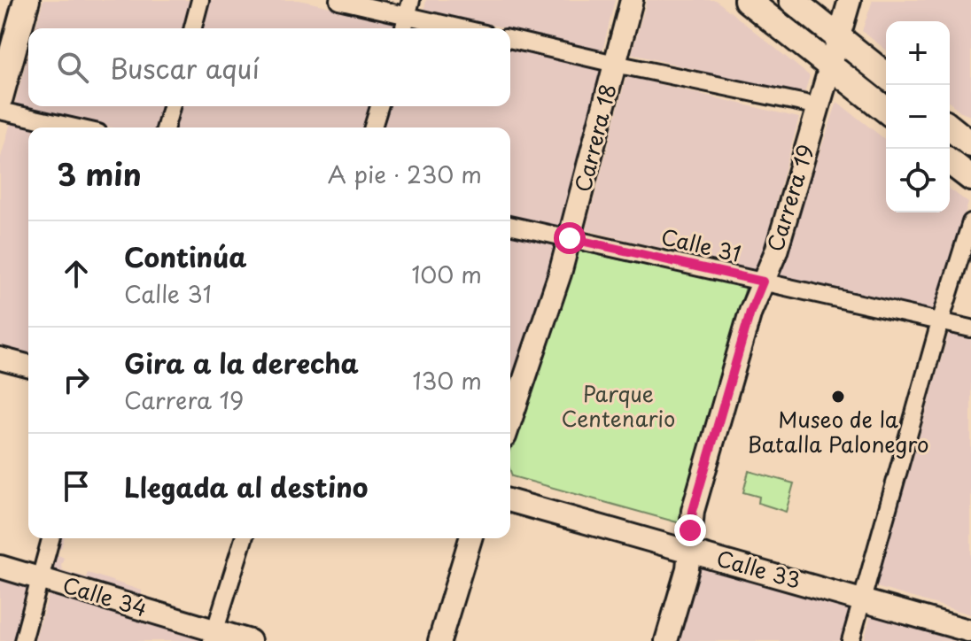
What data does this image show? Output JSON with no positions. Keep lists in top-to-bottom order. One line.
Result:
{"streets":{"street":["Carrera 18","Carrera 19","Calle 31","Calle 33","Calle 34"]},"crossings":[["Carrera 18","Calle 31"],["Carrera 19","Calle 31"],["Carrera 19","Calle 33"]],"parks":["Parque Centenario"],"places":["Museo de la Batalla Palonegro"],"page":{"map_buttons":["+","−"],"search":"Buscar aquí","heading":["3 min","A pie · 230 m"],"list":[["Continúa","Calle 31","100 m"],["Gira a la derecha","Carrera 19","130 m"],"Llegada al destino"]}}
